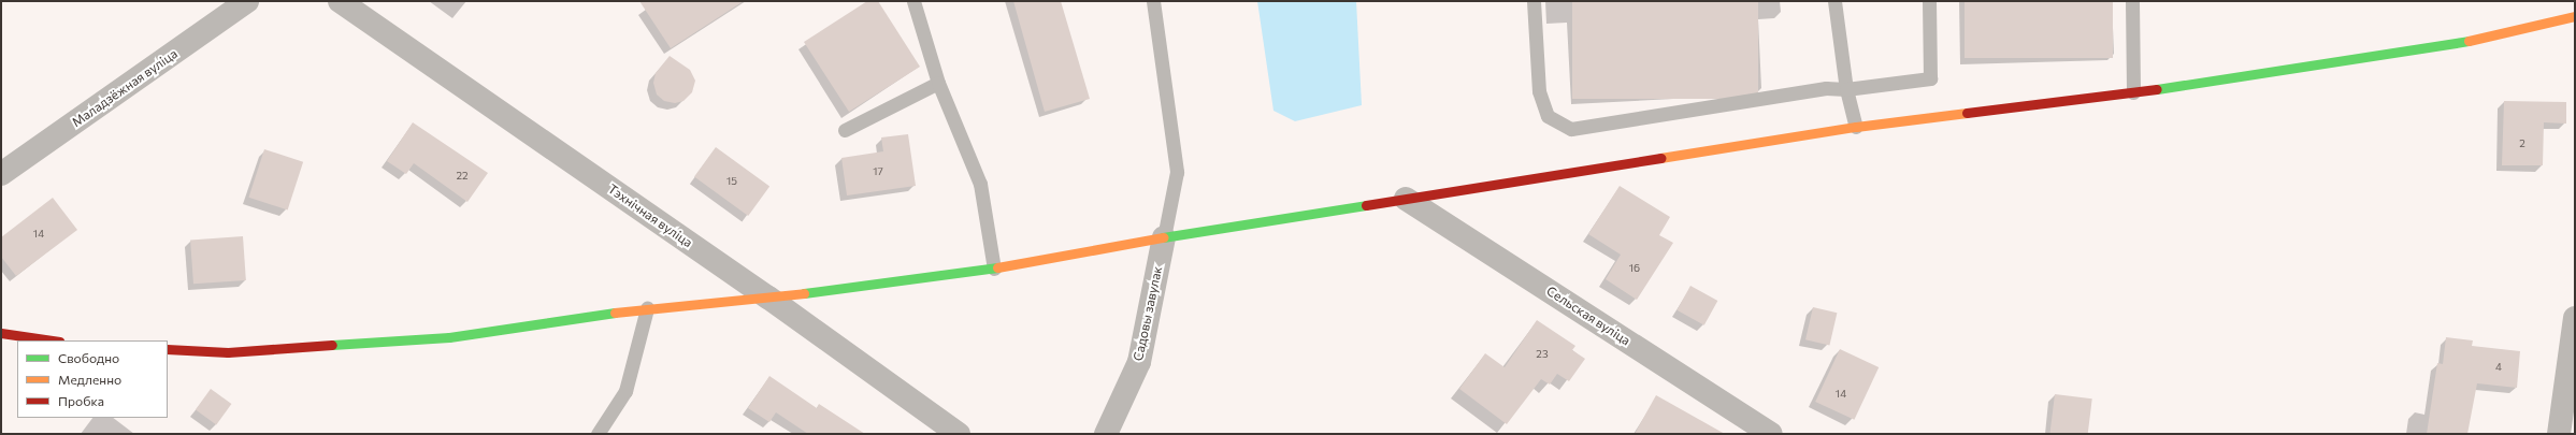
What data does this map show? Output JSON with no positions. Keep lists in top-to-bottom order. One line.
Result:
{"streets":{"street":["Маладзёжная вуліца","Тэхнічная вуліца","Садовы завулак","Сельская вуліца"]},"house_numbers":["2","17","22","15","14","16","23","4","14"],"legend":["Свободно","Медленно","Пробка"]}
